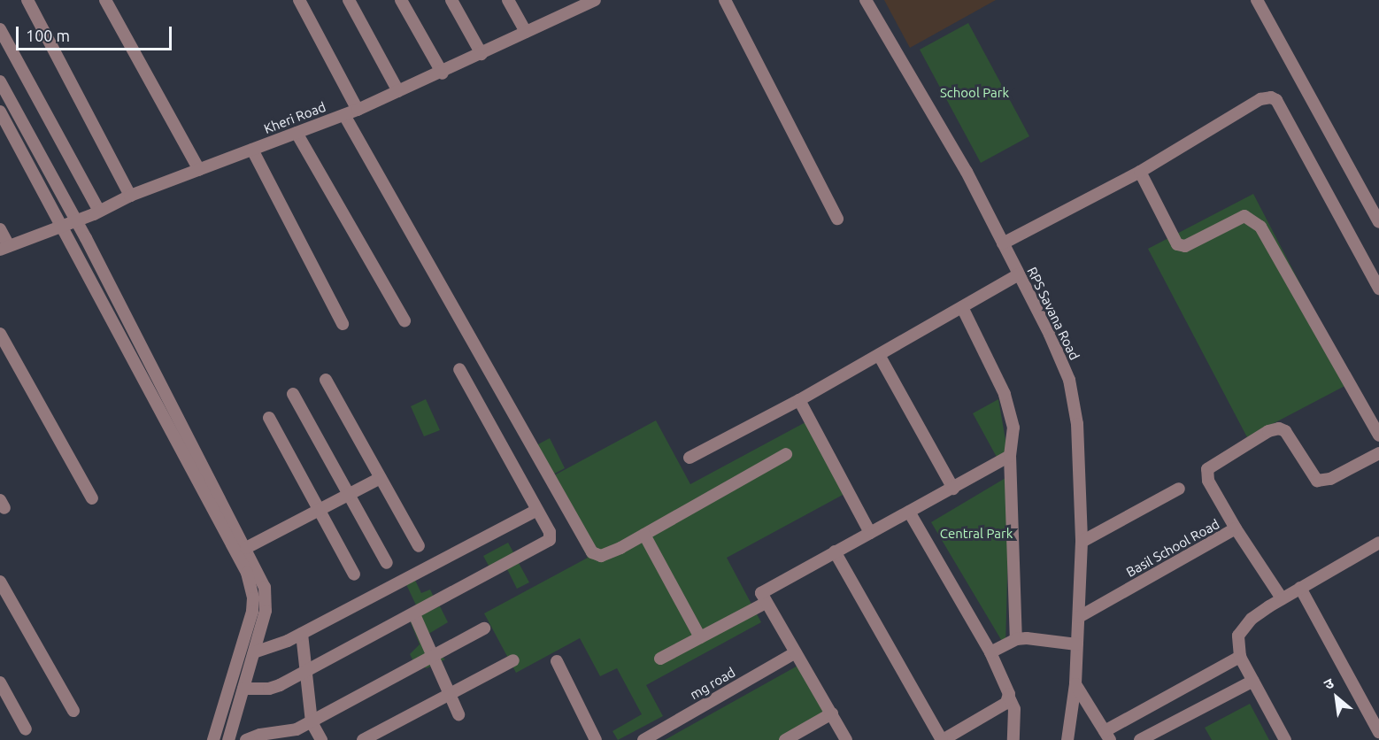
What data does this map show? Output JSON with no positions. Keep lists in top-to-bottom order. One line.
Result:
{"streets":{"street":["Kheri Road","RPS Savana Road","Basil School Road","mg road"]},"crossings":[["RPS Savana Road","Basil School Road"]],"parks":["School Park","Central Park"],"scale_bar":"100 m","north":"top left"}
